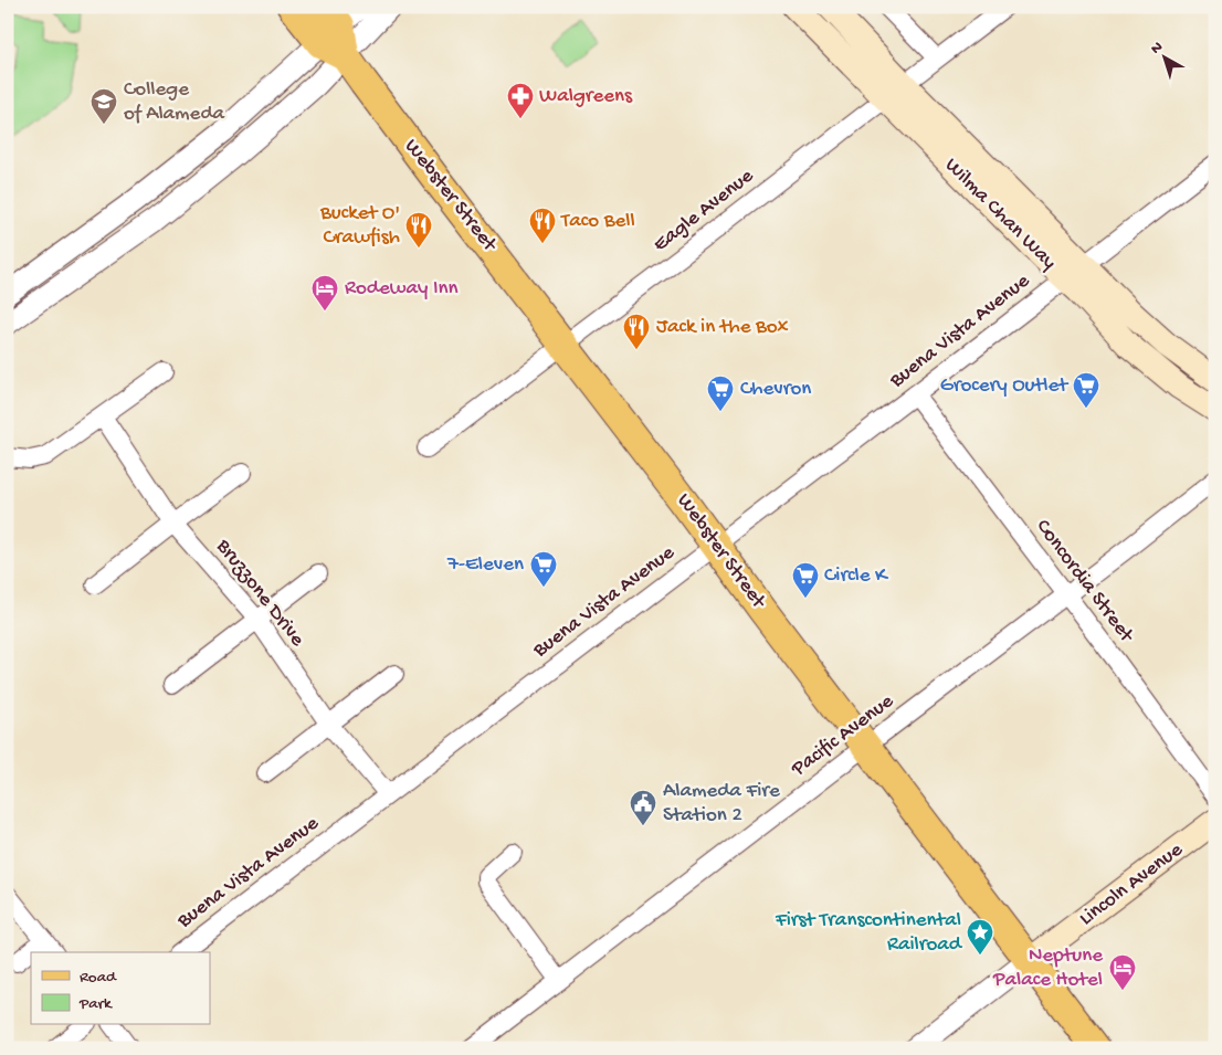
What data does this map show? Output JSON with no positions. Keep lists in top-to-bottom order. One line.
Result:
{"streets":{"main road":["Webster Street","Wilma Chan Way","Lincoln Avenue"],"street":["Eagle Avenue","Buena Vista Avenue","Concordia Street","Bruzzone Drive","Pacific Avenue"]},"crossings":[["Webster Street","Eagle Avenue"],["Webster Street","Buena Vista Avenue"],["Webster Street","Pacific Avenue"],["Webster Street","Lincoln Avenue"],["Eagle Avenue","Wilma Chan Way"],["Wilma Chan Way","Buena Vista Avenue"],["Buena Vista Avenue","Concordia Street"],["Buena Vista Avenue","Bruzzone Drive"],["Concordia Street","Pacific Avenue"]],"places":{"pharmacy":["Walgreens"],"school or university":["College of Alameda"],"restaurant":["Taco Bell","Bucket O' Crawfish","Jack in the Box"],"hotel":["Rodeway Inn","Neptune Palace Hotel"],"supermarket":["Grocery Outlet","Chevron","7-Eleven","Circle K"],"public building":["Alameda Fire Station 2"],"place":["First Transcontinental Railroad"]},"legend":["Road","Park"],"north":"top left"}
